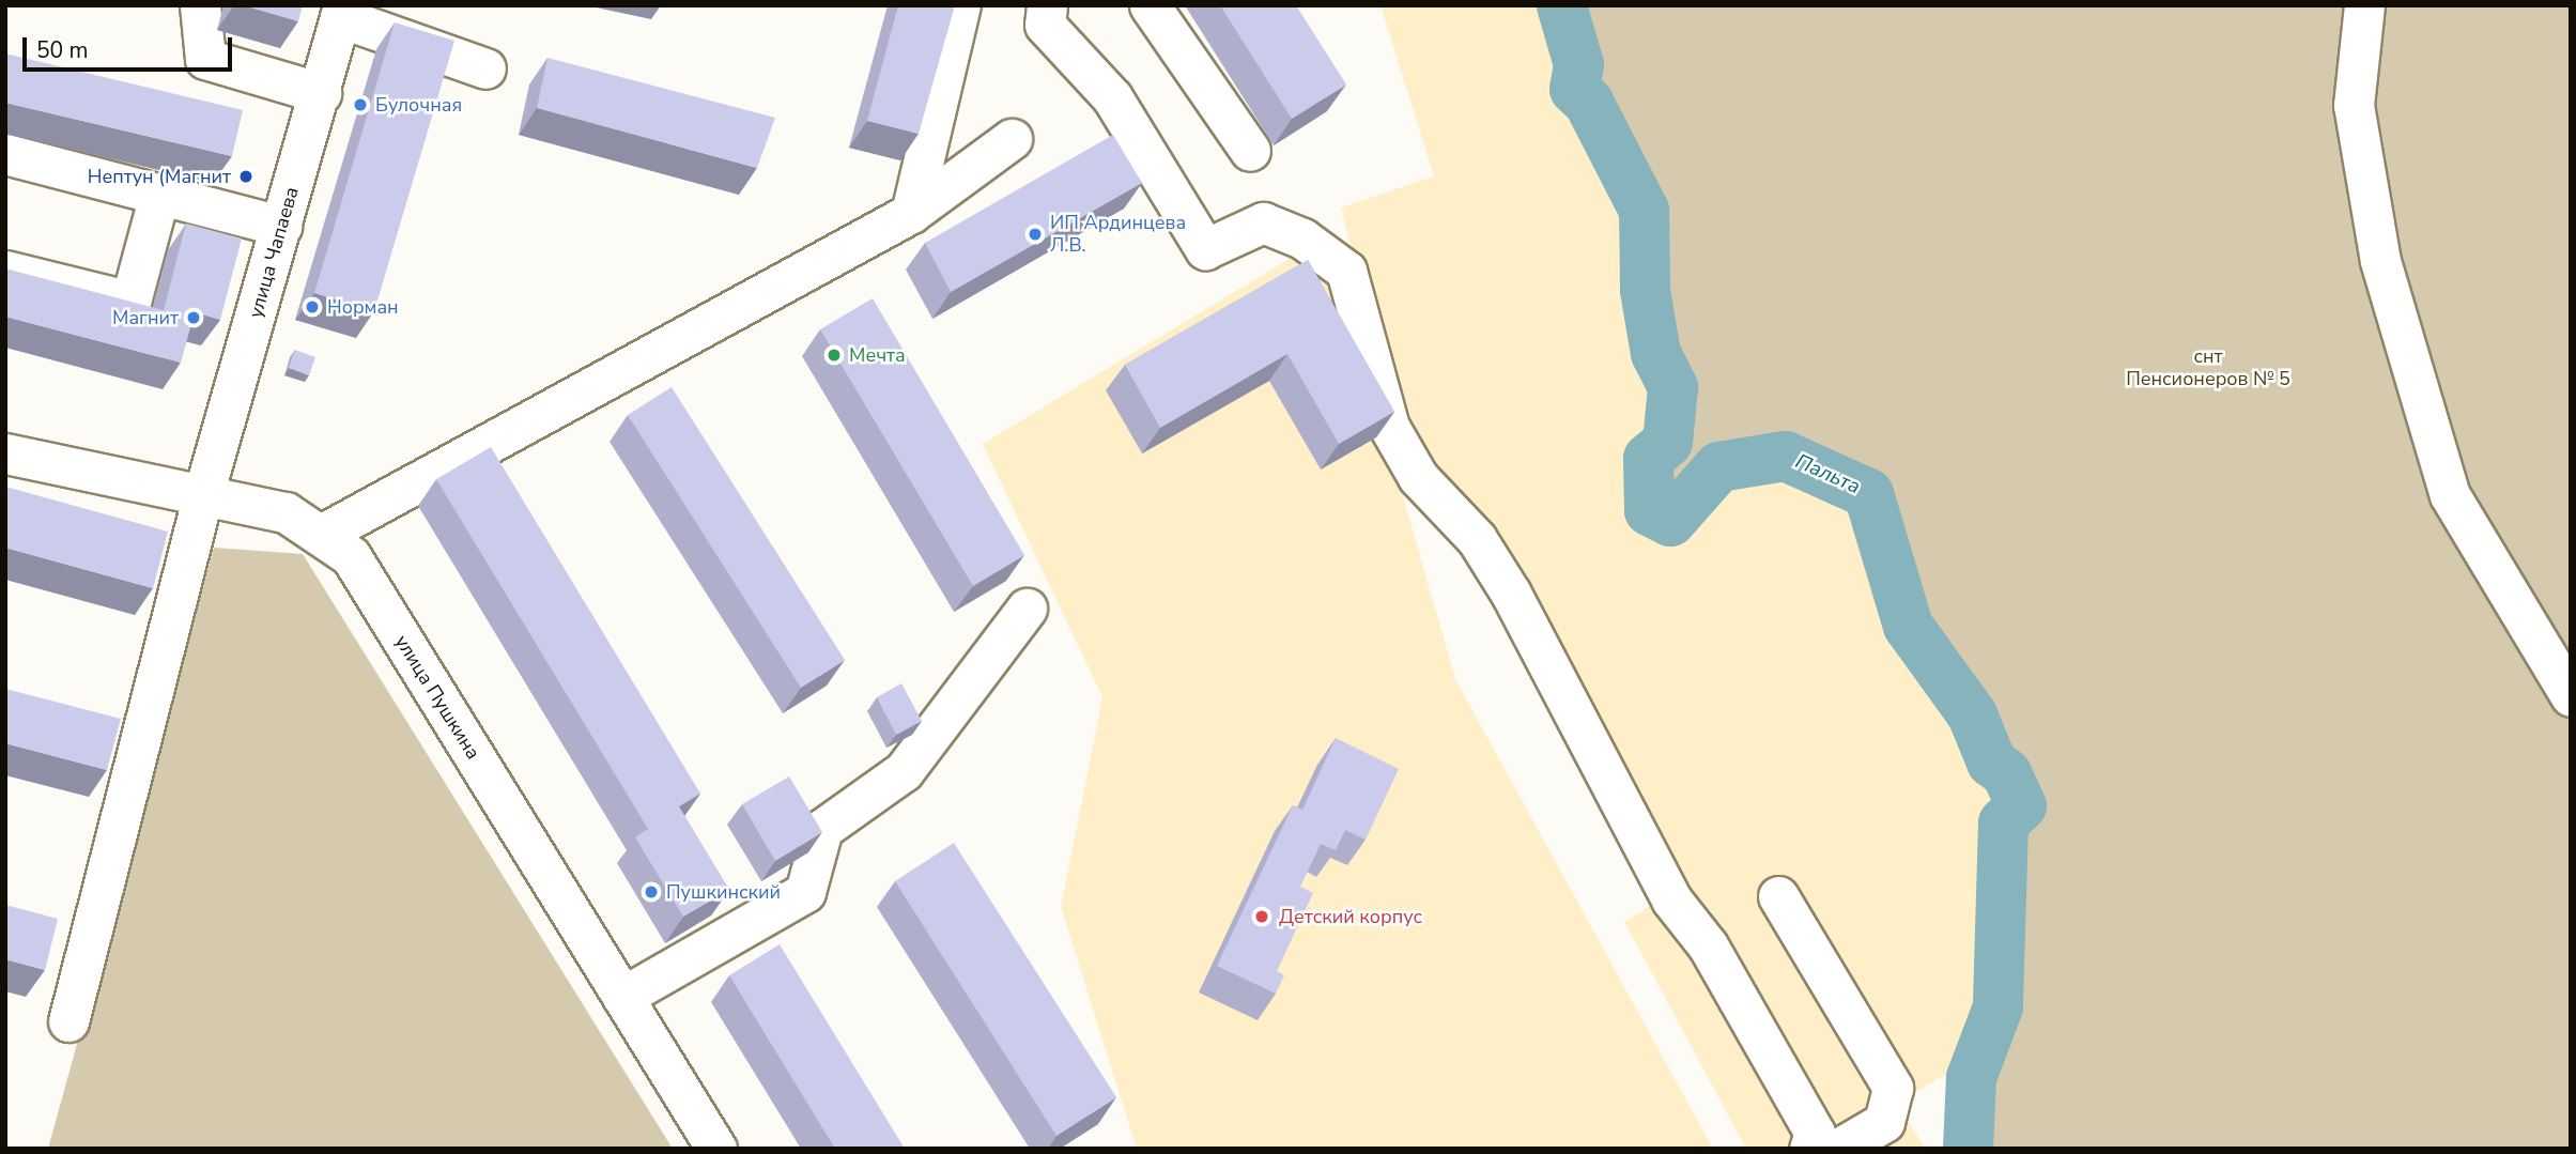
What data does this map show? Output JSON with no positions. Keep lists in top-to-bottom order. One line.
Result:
{"streets":{"street":["улица Чапаева","улица Пушкина"]},"crossings":[["улица Чапаева","улица Пушкина"]],"water":["Пальта"],"parks":["снт Пенсионеров № 5"],"places":["Булочная","Нептун (Магнит","ИП Ардинцева Л.В.","Норман","Магнит","Мечта","Пушкинский","Детский корпус"],"scale_bar":"50 m"}
